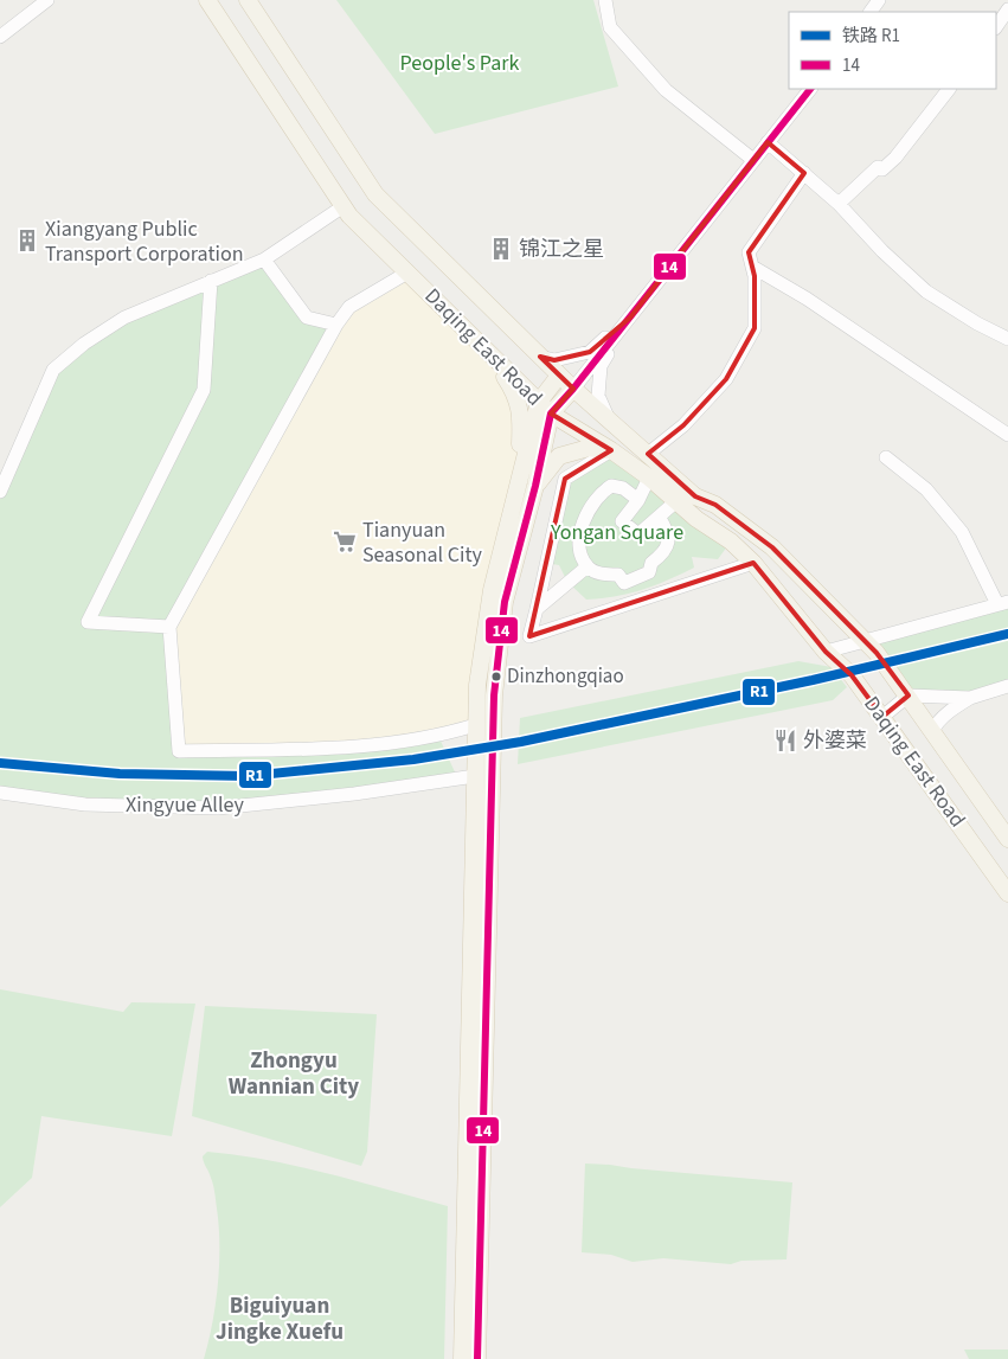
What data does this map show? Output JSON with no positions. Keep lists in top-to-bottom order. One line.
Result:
{"streets":{"main road":["Daqing East Road"],"street":["Xingyue Alley"]},"districts":["Zhongyu Wannian City","Biguiyuan Jingke Xuefu"],"parks":["People's Park","Yongan Square"],"places":{"building":["Xiangyang Public Transport Corporation","锦江之星"],"supermarket":["Tianyuan Seasonal City"],"other":["Dinzhongqiao"],"restaurant":["外婆菜"]},"lines":["transit line 14","rail line R1"],"legend":["铁路 R1","14"]}
